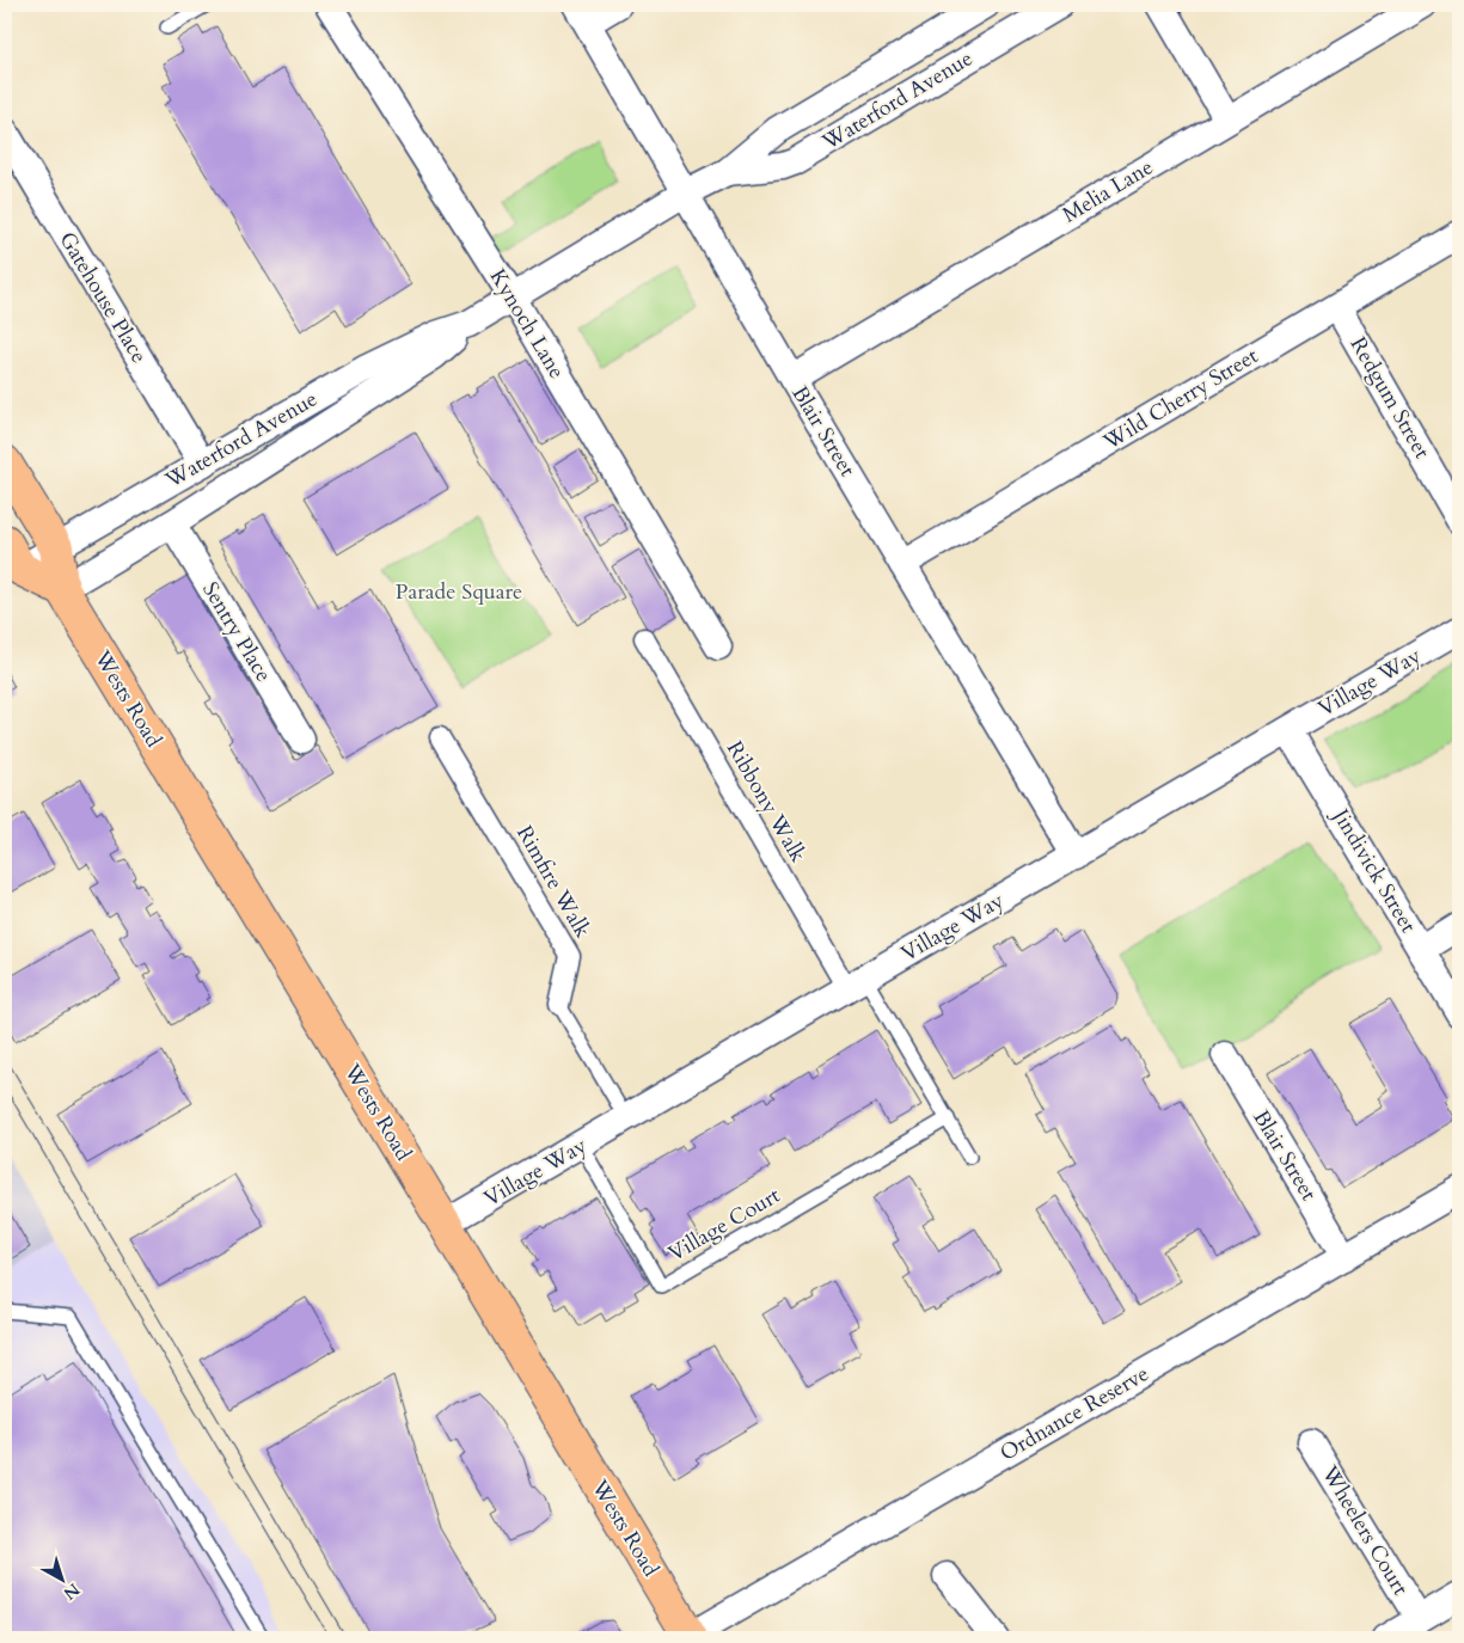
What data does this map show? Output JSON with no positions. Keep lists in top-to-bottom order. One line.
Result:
{"streets":{"main road":["Wests Road"],"street":["Waterford Avenue","Melia Lane","Gatehouse Place","Kynoch Lane","Redgum Street","Wild Cherry Street","Blair Street","Sentry Place","Village Way","Ribbony Walk","Jindivick Street","Rimfire Walk","Ordnance Reserve","Wheelers Court"],"lane":["Village Court"]},"crossings":[["Waterford Avenue","Gatehouse Place"],["Waterford Avenue","Kynoch Lane"],["Waterford Avenue","Blair Street"],["Waterford Avenue","Sentry Place"],["Waterford Avenue","Wests Road"],["Melia Lane","Blair Street"],["Redgum Street","Wild Cherry Street"],["Wild Cherry Street","Blair Street"],["Blair Street","Village Way"],["Blair Street","Ordnance Reserve"],["Village Way","Wests Road"],["Village Way","Ribbony Walk"],["Village Way","Jindivick Street"],["Village Way","Rimfire Walk"],["Village Way","Village Court"],["Wests Road","Ordnance Reserve"]],"parks":["Parade Square"],"north":"bottom right"}
